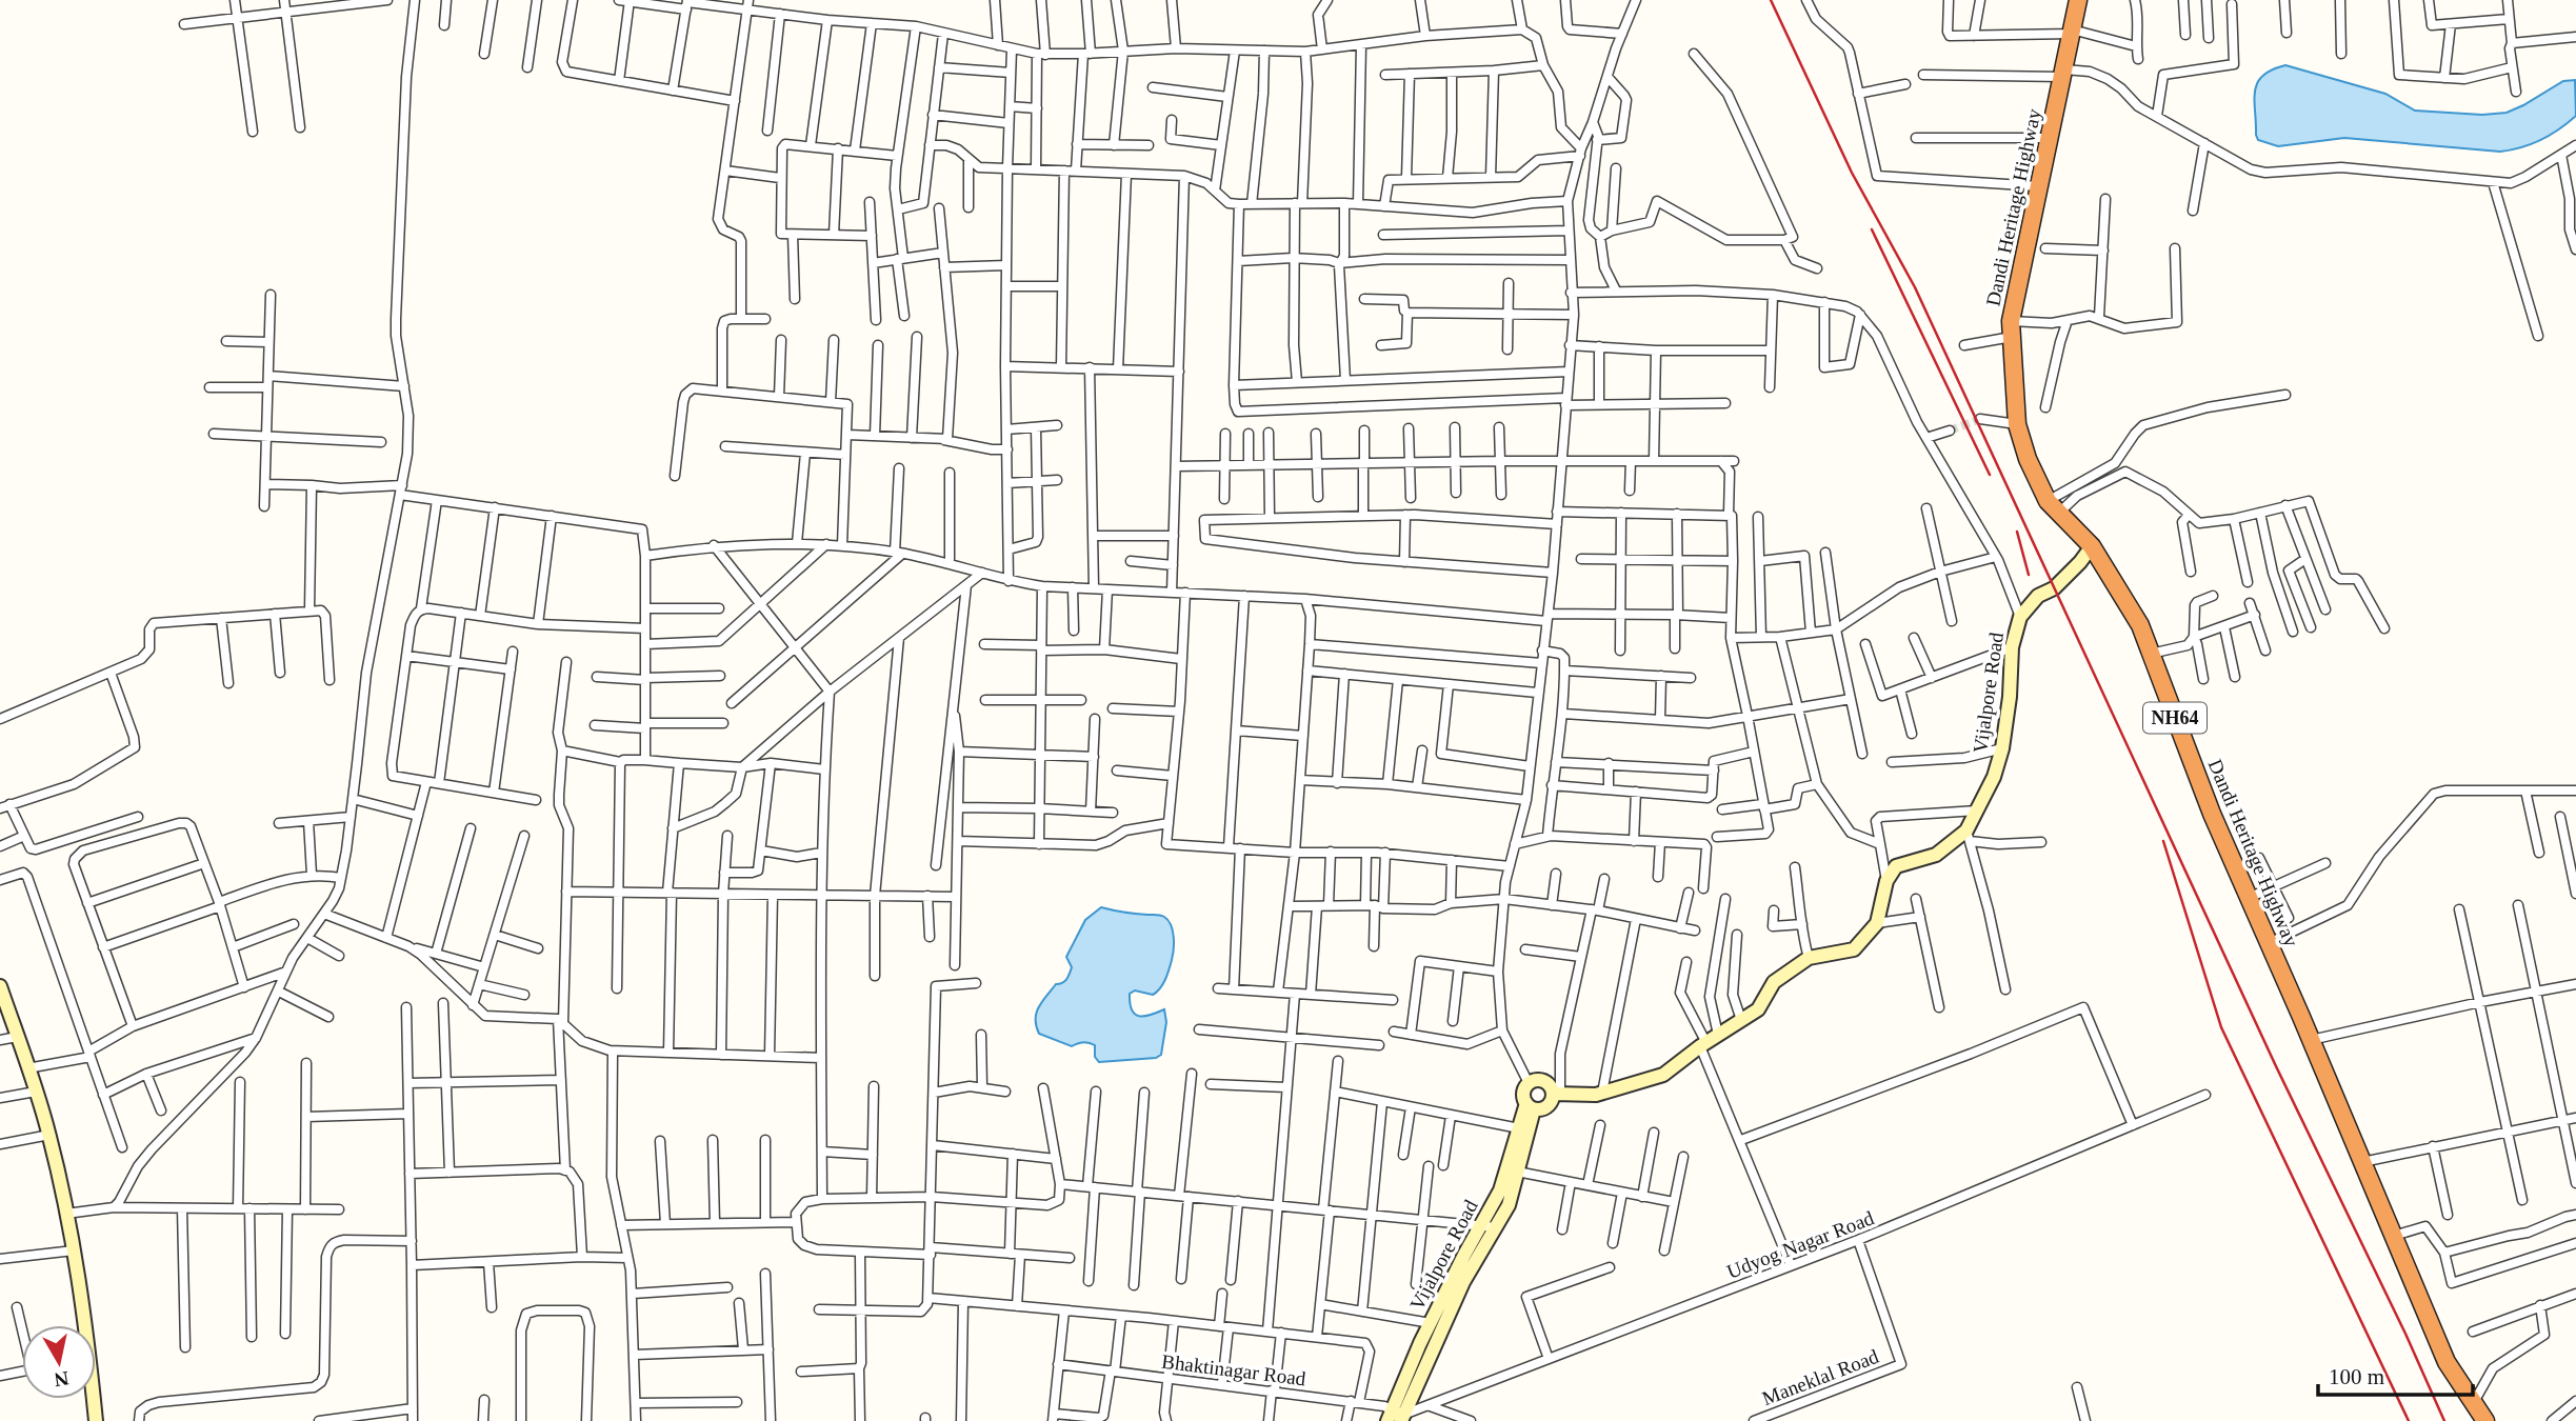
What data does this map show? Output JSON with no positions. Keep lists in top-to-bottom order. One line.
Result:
{"streets":{"highway":["Dandi Heritage Highway","NH64"],"main road":["Vijalpore Road"],"street":["Udyog Nagar Road","Bhaktinagar Road","Maneklal Road"]},"crossings":[["Dandi Heritage Highway","Vijalpore Road"],["Vijalpore Road","Udyog Nagar Road"],["Vijalpore Road","Bhaktinagar Road"],["Udyog Nagar Road","Bhaktinagar Road"],["Udyog Nagar Road","Maneklal Road"]],"scale_bar":"100 m","north":"bottom"}
